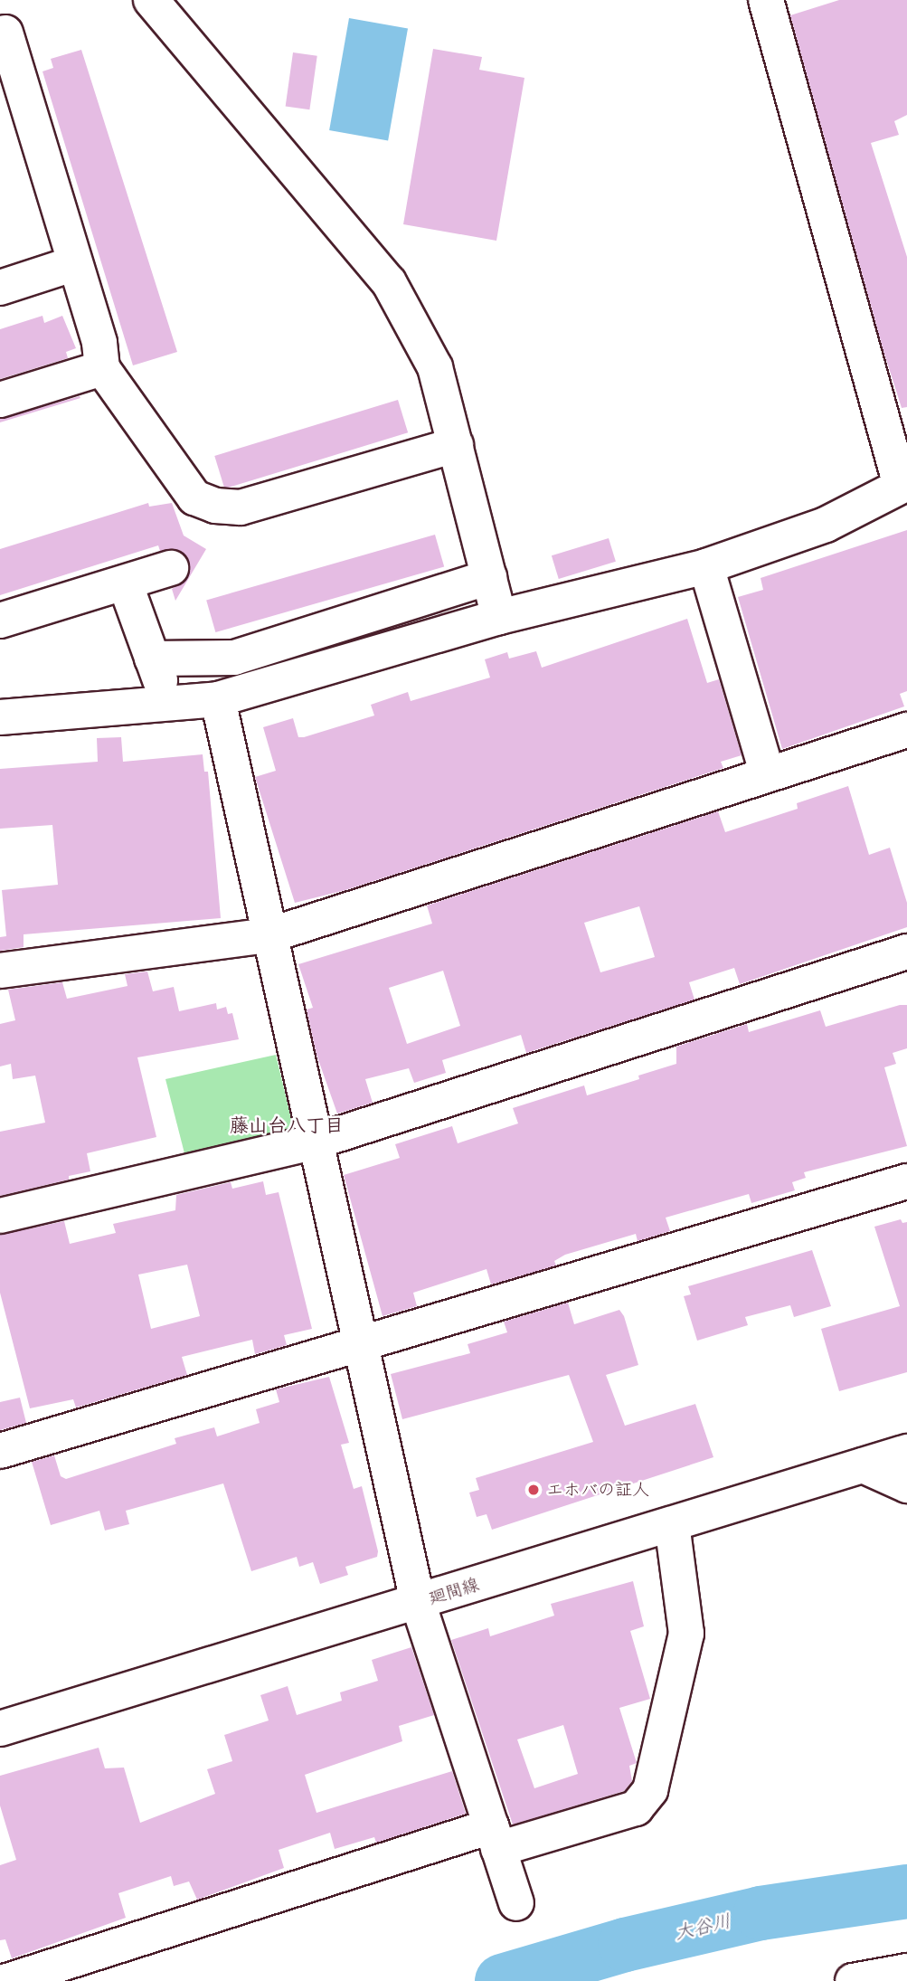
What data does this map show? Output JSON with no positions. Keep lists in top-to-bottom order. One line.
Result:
{"streets":{"street":["廻間線"]},"districts":["藤山台八丁目"],"water":["大谷川"],"places":["エホバの証人"]}
